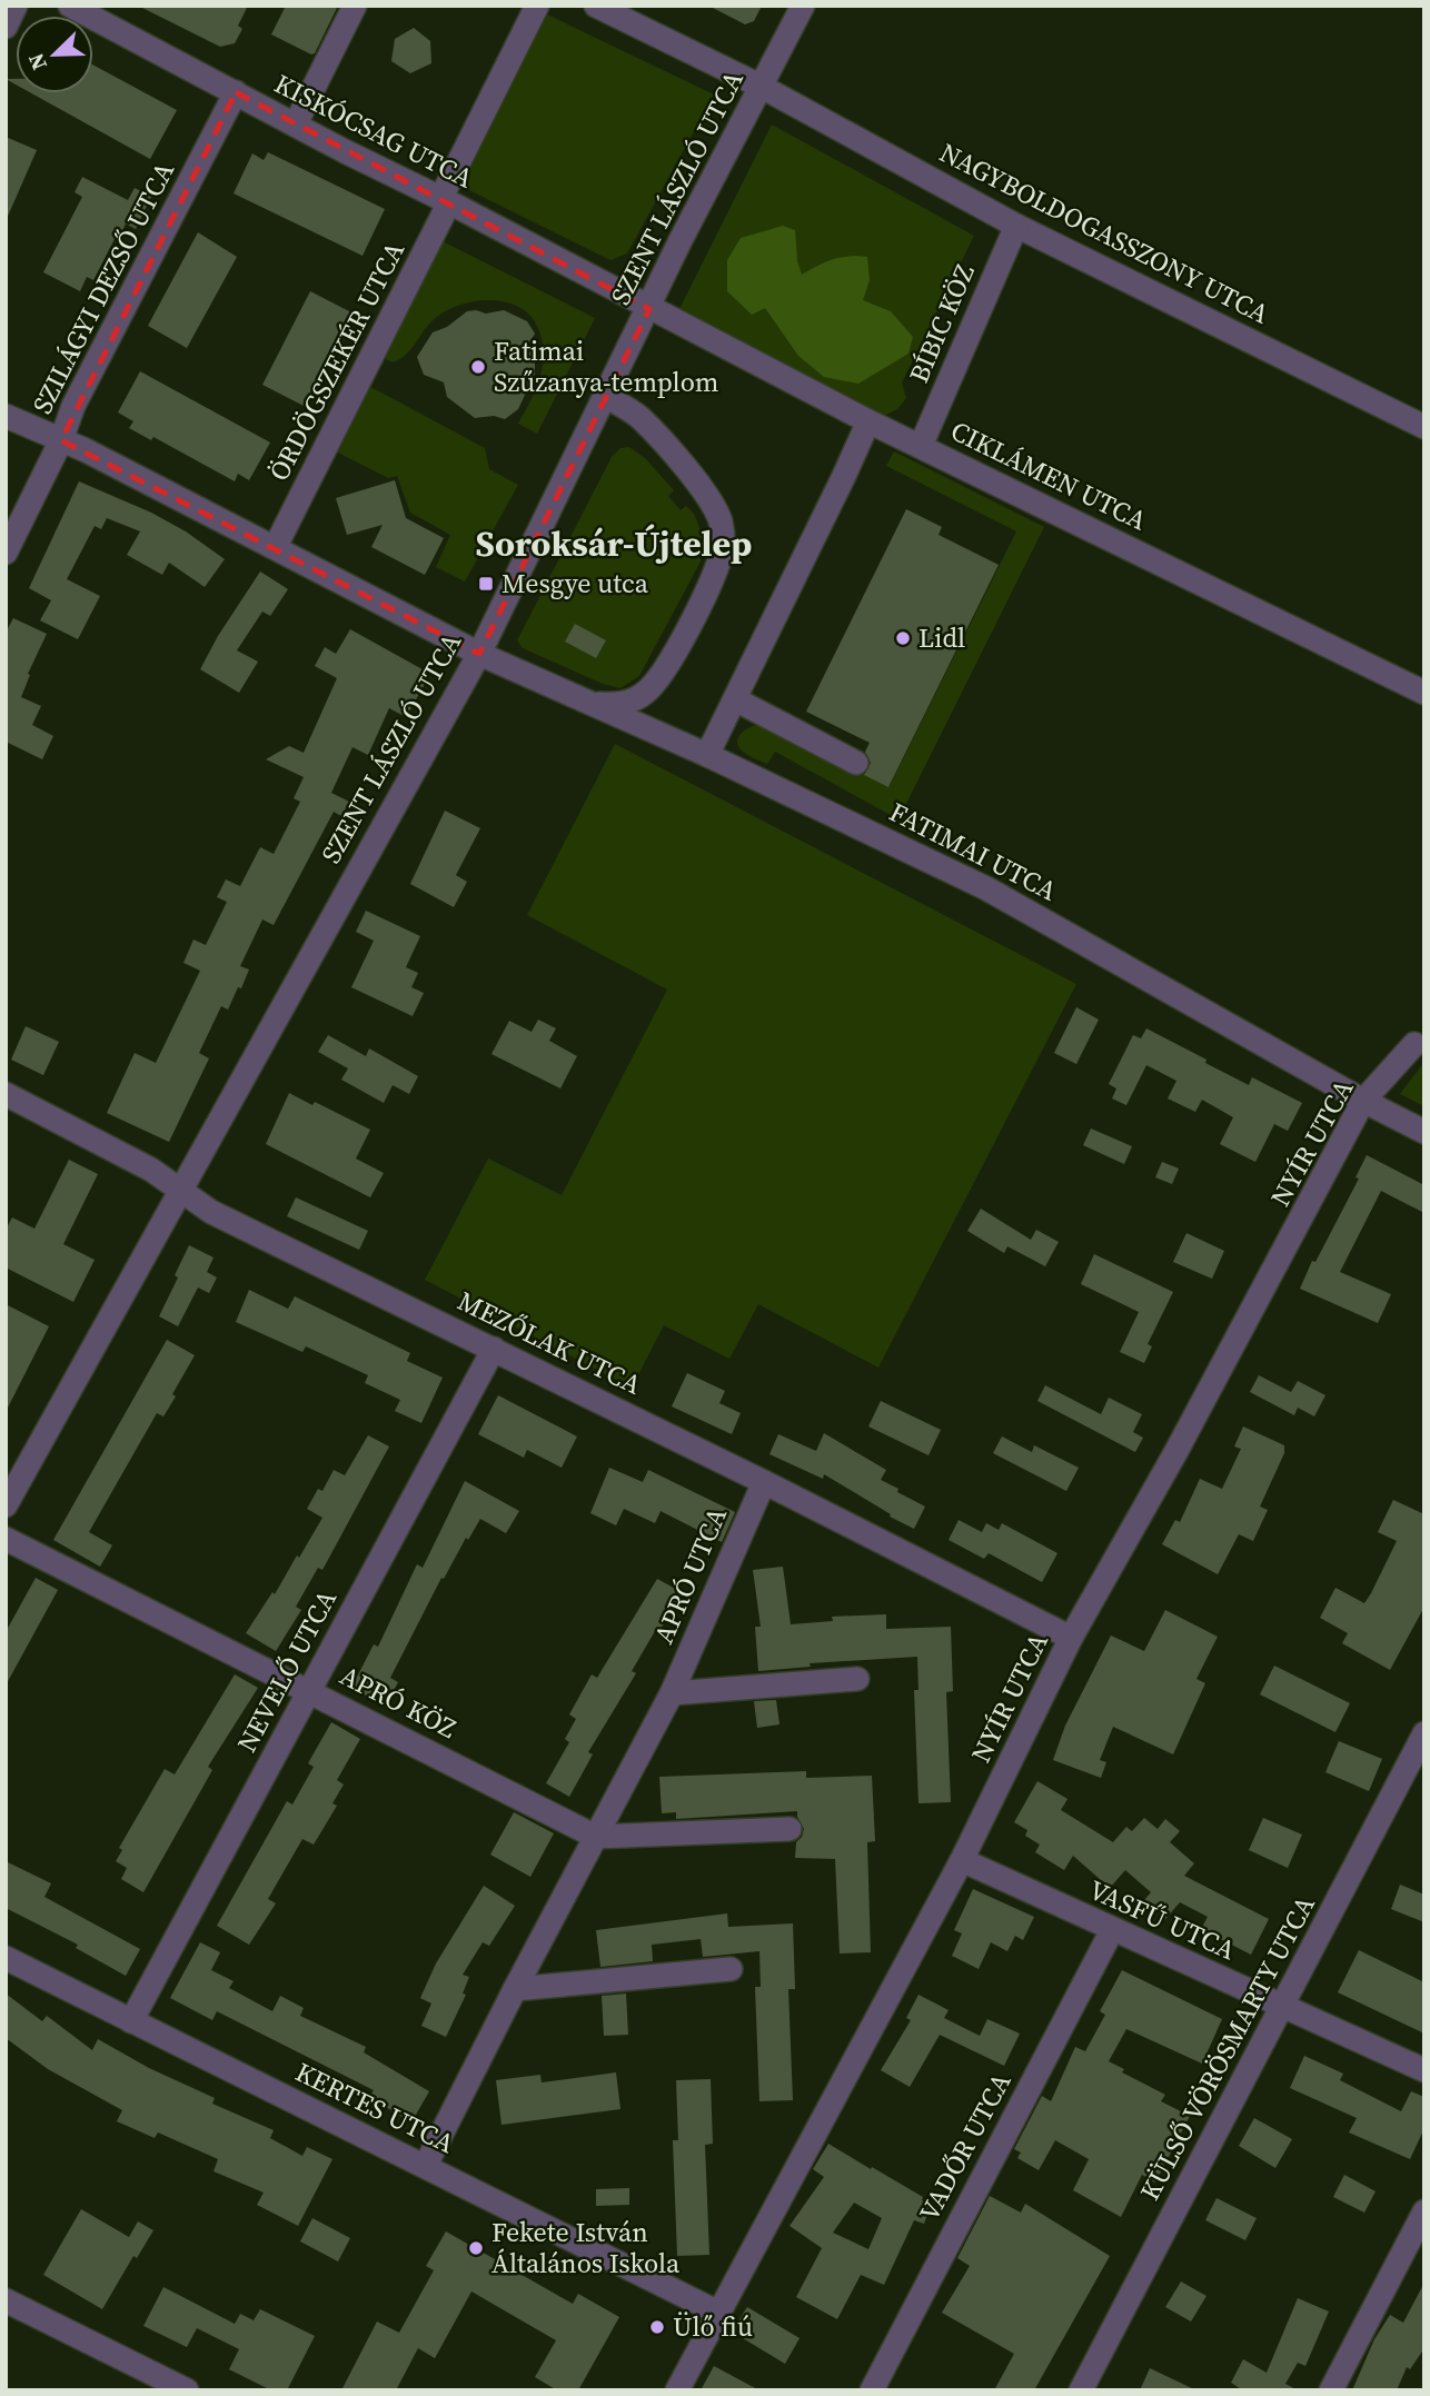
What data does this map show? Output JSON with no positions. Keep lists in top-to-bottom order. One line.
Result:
{"streets":{"street":["KISKÓCSAG UTCA","SZENT LÁSZLÓ UTCA","NAGYBOLDOGASSZONY UTCA","SZILÁGYI DEZSŐ UTCA","BÍBIC KÖZ","ÖRDÖGSZEKÉR UTCA","CIKLÁMEN UTCA","FATIMAI UTCA","NYÍR UTCA","MEZŐLAK UTCA","APRÓ UTCA","NEVELŐ UTCA","APRÓ KÖZ","VASFŰ UTCA","KÜLSŐ VÖRÖSMARTY UTCA","KERTES UTCA","VADŐR UTCA"]},"crossings":[["KISKÓCSAG UTCA","SZENT LÁSZLÓ UTCA"],["KISKÓCSAG UTCA","SZILÁGYI DEZSŐ UTCA"],["KISKÓCSAG UTCA","ÖRDÖGSZEKÉR UTCA"],["KISKÓCSAG UTCA","CIKLÁMEN UTCA"],["SZENT LÁSZLÓ UTCA","NAGYBOLDOGASSZONY UTCA"],["SZENT LÁSZLÓ UTCA","CIKLÁMEN UTCA"],["SZENT LÁSZLÓ UTCA","FATIMAI UTCA"],["SZENT LÁSZLÓ UTCA","MEZŐLAK UTCA"],["NAGYBOLDOGASSZONY UTCA","BÍBIC KÖZ"],["BÍBIC KÖZ","CIKLÁMEN UTCA"],["FATIMAI UTCA","NYÍR UTCA"],["NYÍR UTCA","MEZŐLAK UTCA"],["NYÍR UTCA","VASFŰ UTCA"],["NYÍR UTCA","KERTES UTCA"],["MEZŐLAK UTCA","APRÓ UTCA"],["MEZŐLAK UTCA","NEVELŐ UTCA"],["APRÓ UTCA","APRÓ KÖZ"],["APRÓ UTCA","KERTES UTCA"],["NEVELŐ UTCA","APRÓ KÖZ"],["NEVELŐ UTCA","KERTES UTCA"],["VASFŰ UTCA","KÜLSŐ VÖRÖSMARTY UTCA"],["VASFŰ UTCA","VADŐR UTCA"]],"districts":["Soroksár-Újtelep"],"places":{"other":["Fatimai Szűzanya-templom","Lidl","Fekete István Általános Iskola","Ülő fiú"],"transit":["Mesgye utca"]},"north":"bottom left"}
